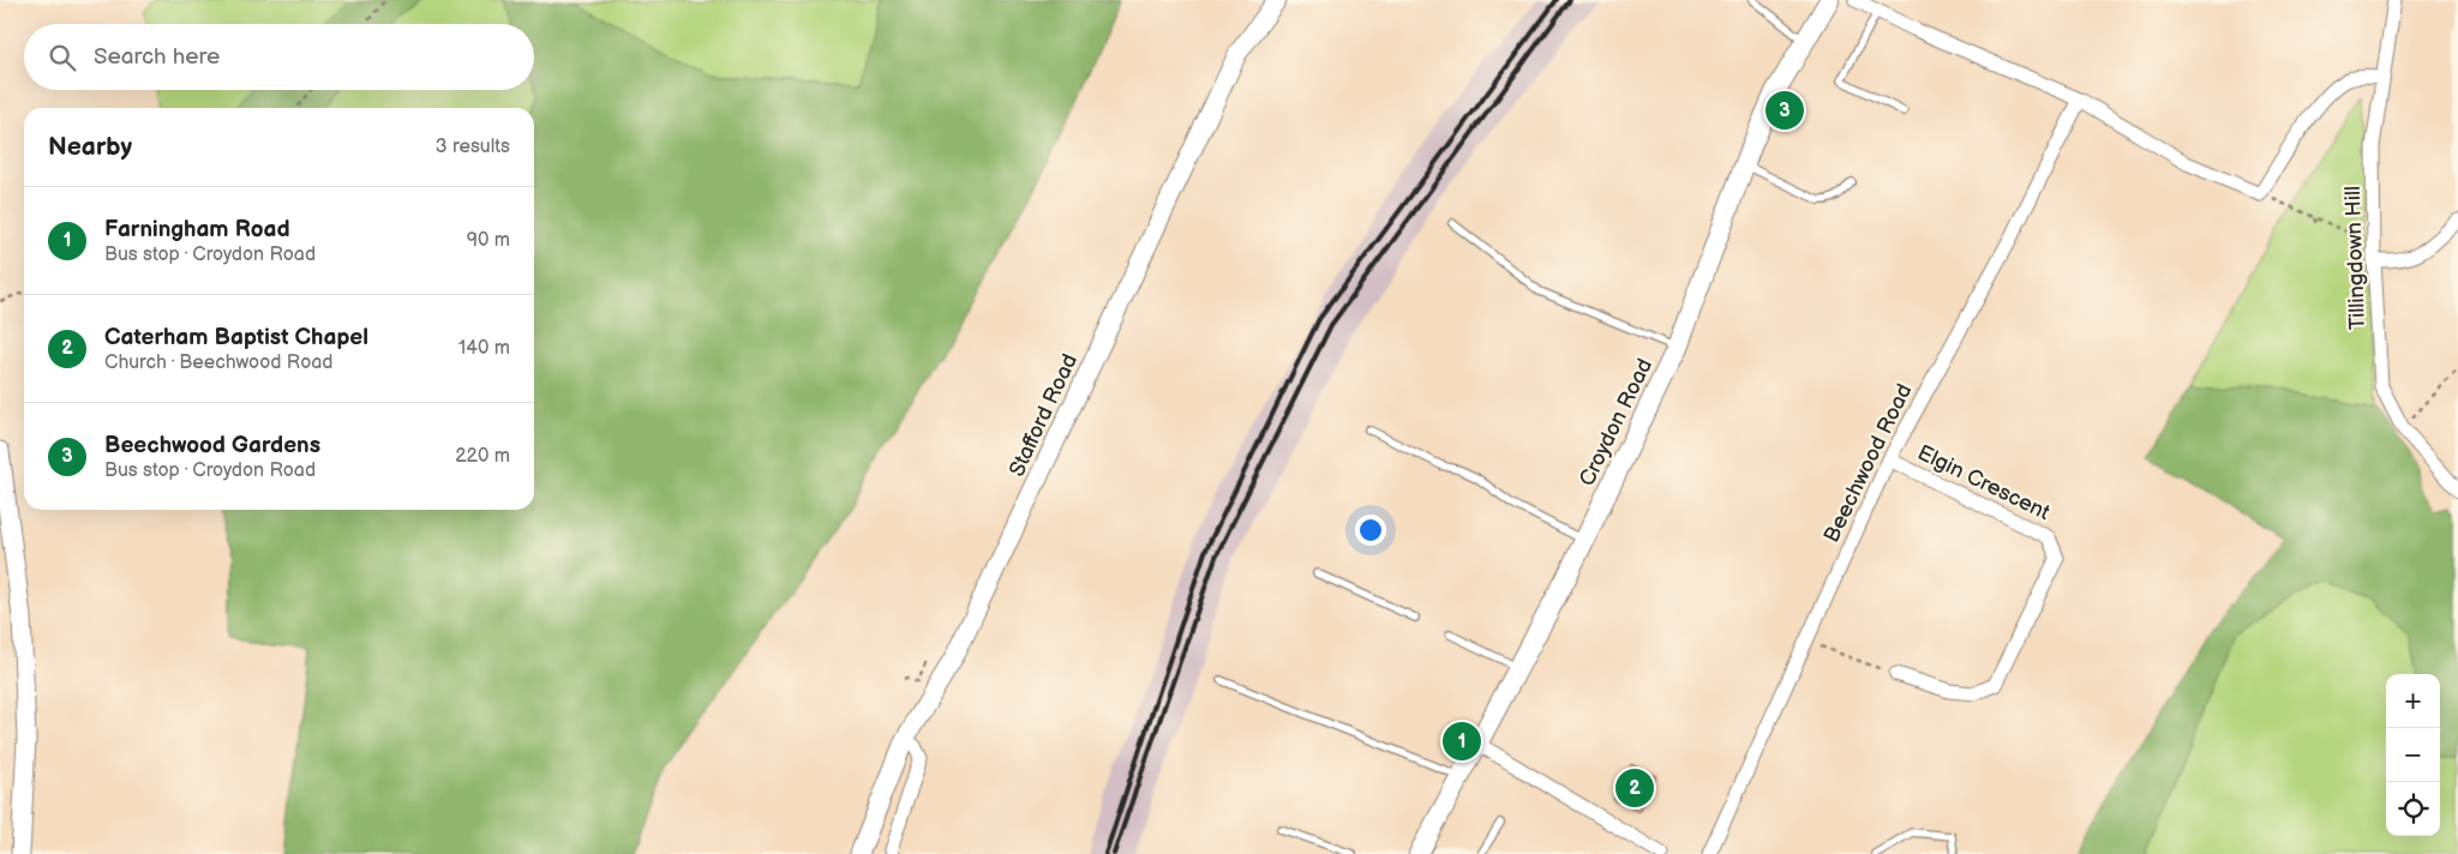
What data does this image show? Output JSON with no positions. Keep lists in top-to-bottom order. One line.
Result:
{"streets":{"main road":["Croydon Road"],"street":["Tillingdown Hill","Stafford Road","Beechwood Road","Elgin Crescent"]},"crossings":[["Beechwood Road","Elgin Crescent"]],"page":{"search":"Search here","pins":["3","1","2"],"heading":["Nearby","3 results"],"list":[{"mark":"1","name":"Farningham Road","note":"Bus stop · Croydon Road","value":"90 m"},{"mark":"2","name":"Caterham Baptist Chapel","note":"Church · Beechwood Road","value":"140 m"},{"mark":"3","name":"Beechwood Gardens","note":"Bus stop · Croydon Road","value":"220 m"}],"map_buttons":["+","−"]}}
